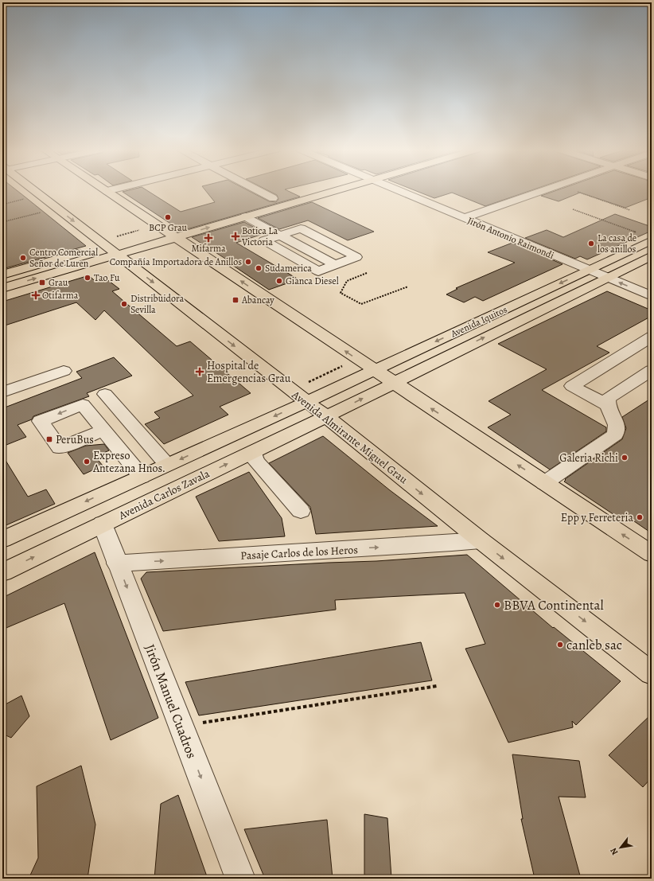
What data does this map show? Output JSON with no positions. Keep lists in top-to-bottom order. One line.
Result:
{"streets":{"main road":["Avenida Iquitos","Avenida Almirante Miguel Grau","Avenida Carlos Zavala"],"street":["Jirón Antonio Raimondi","Pasaje Carlos de los Heros","Jirón Manuel Cuadros"]},"crossings":[["Jirón Antonio Raimondi","Avenida Iquitos"],["Avenida Iquitos","Avenida Almirante Miguel Grau"],["Avenida Iquitos","Avenida Carlos Zavala"],["Avenida Almirante Miguel Grau","Avenida Carlos Zavala"],["Avenida Almirante Miguel Grau","Pasaje Carlos de los Heros"],["Avenida Carlos Zavala","Jirón Manuel Cuadros"],["Pasaje Carlos de los Heros","Jirón Manuel Cuadros"]],"one_way":["Pasaje Carlos de los Heros","Jirón Manuel Cuadros"],"places":{"other":["BCP Grau","La casa de los anillos","Centro Comercial Señor de Luren","Compañía Importadora de Anillos","Sudamerica","Tao Fu","Gianca Diesel","Distribuidora Sevilla","Galeria Richi","Expreso Antezana Hnos.","Epp y Ferreteria","BBVA Continental","canleb sac"],"health":["Botica La Victoria","Mifarma","Otifarma","Hospital de Emergencias Grau"],"transit":["Grau","Abancay","PeruBus"]},"north":"bottom left"}
